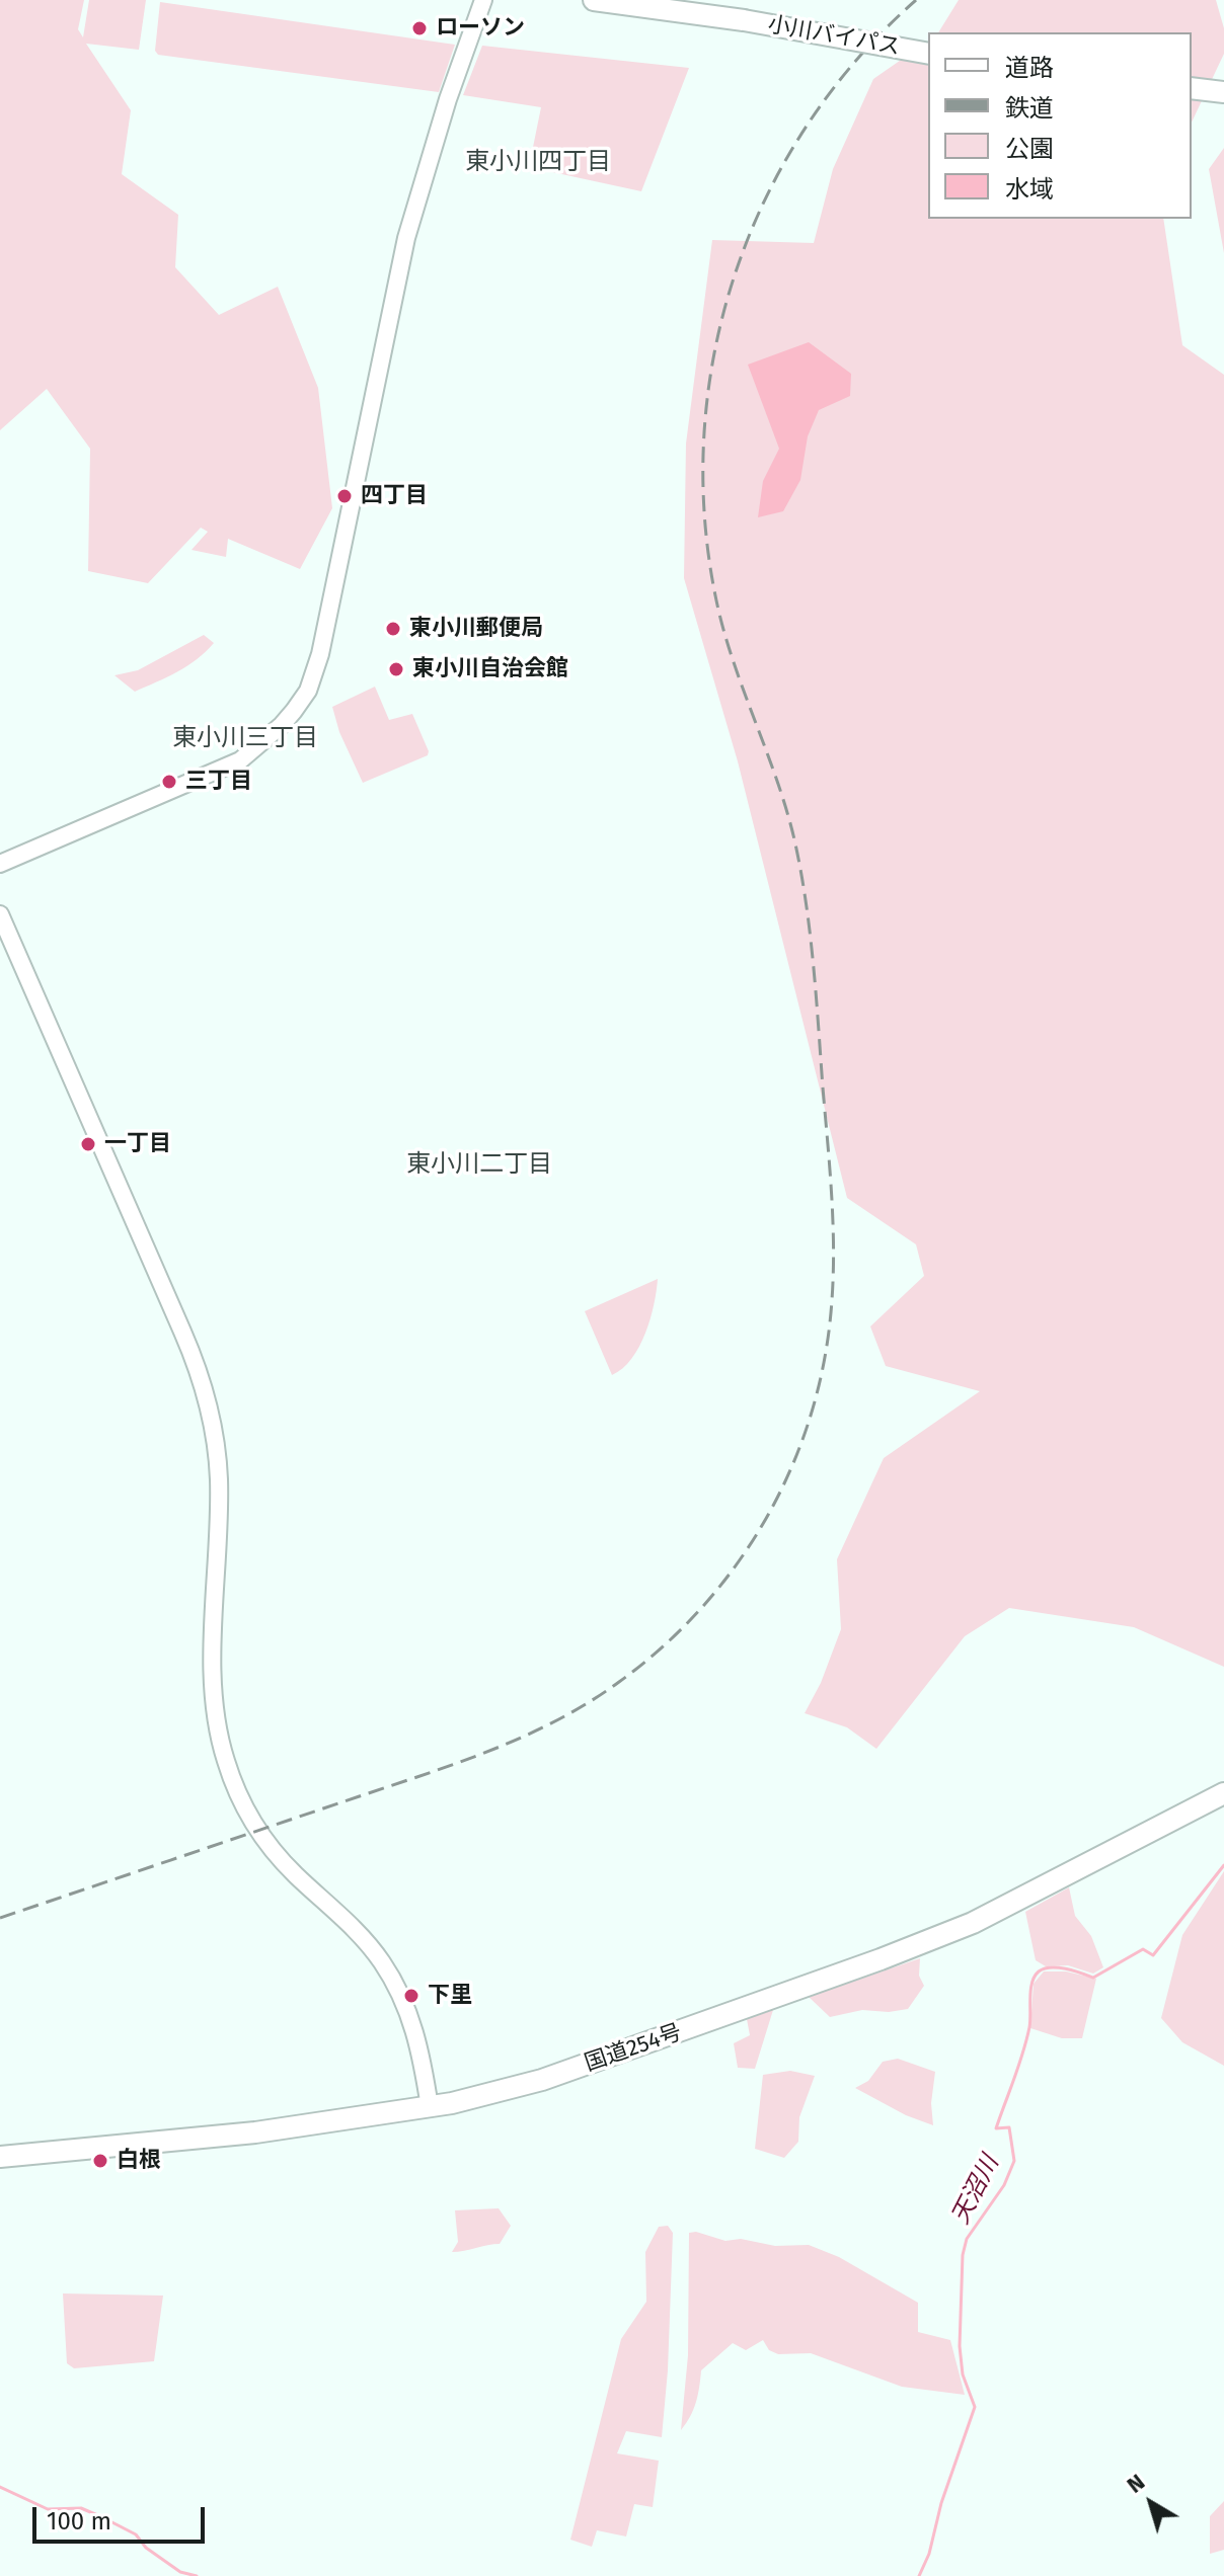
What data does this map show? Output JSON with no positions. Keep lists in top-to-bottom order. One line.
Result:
{"streets":{"highway":["小川バイパス","国道254号"]},"districts":["東小川四丁目","東小川三丁目","東小川二丁目"],"water":["天沼川"],"places":["ローソン","四丁目","東小川郵便局","東小川自治会館","三丁目","一丁目","下里","白根"],"legend":["道路","鉄道","公園","水域"],"scale_bar":"100 m","north":"top left"}
